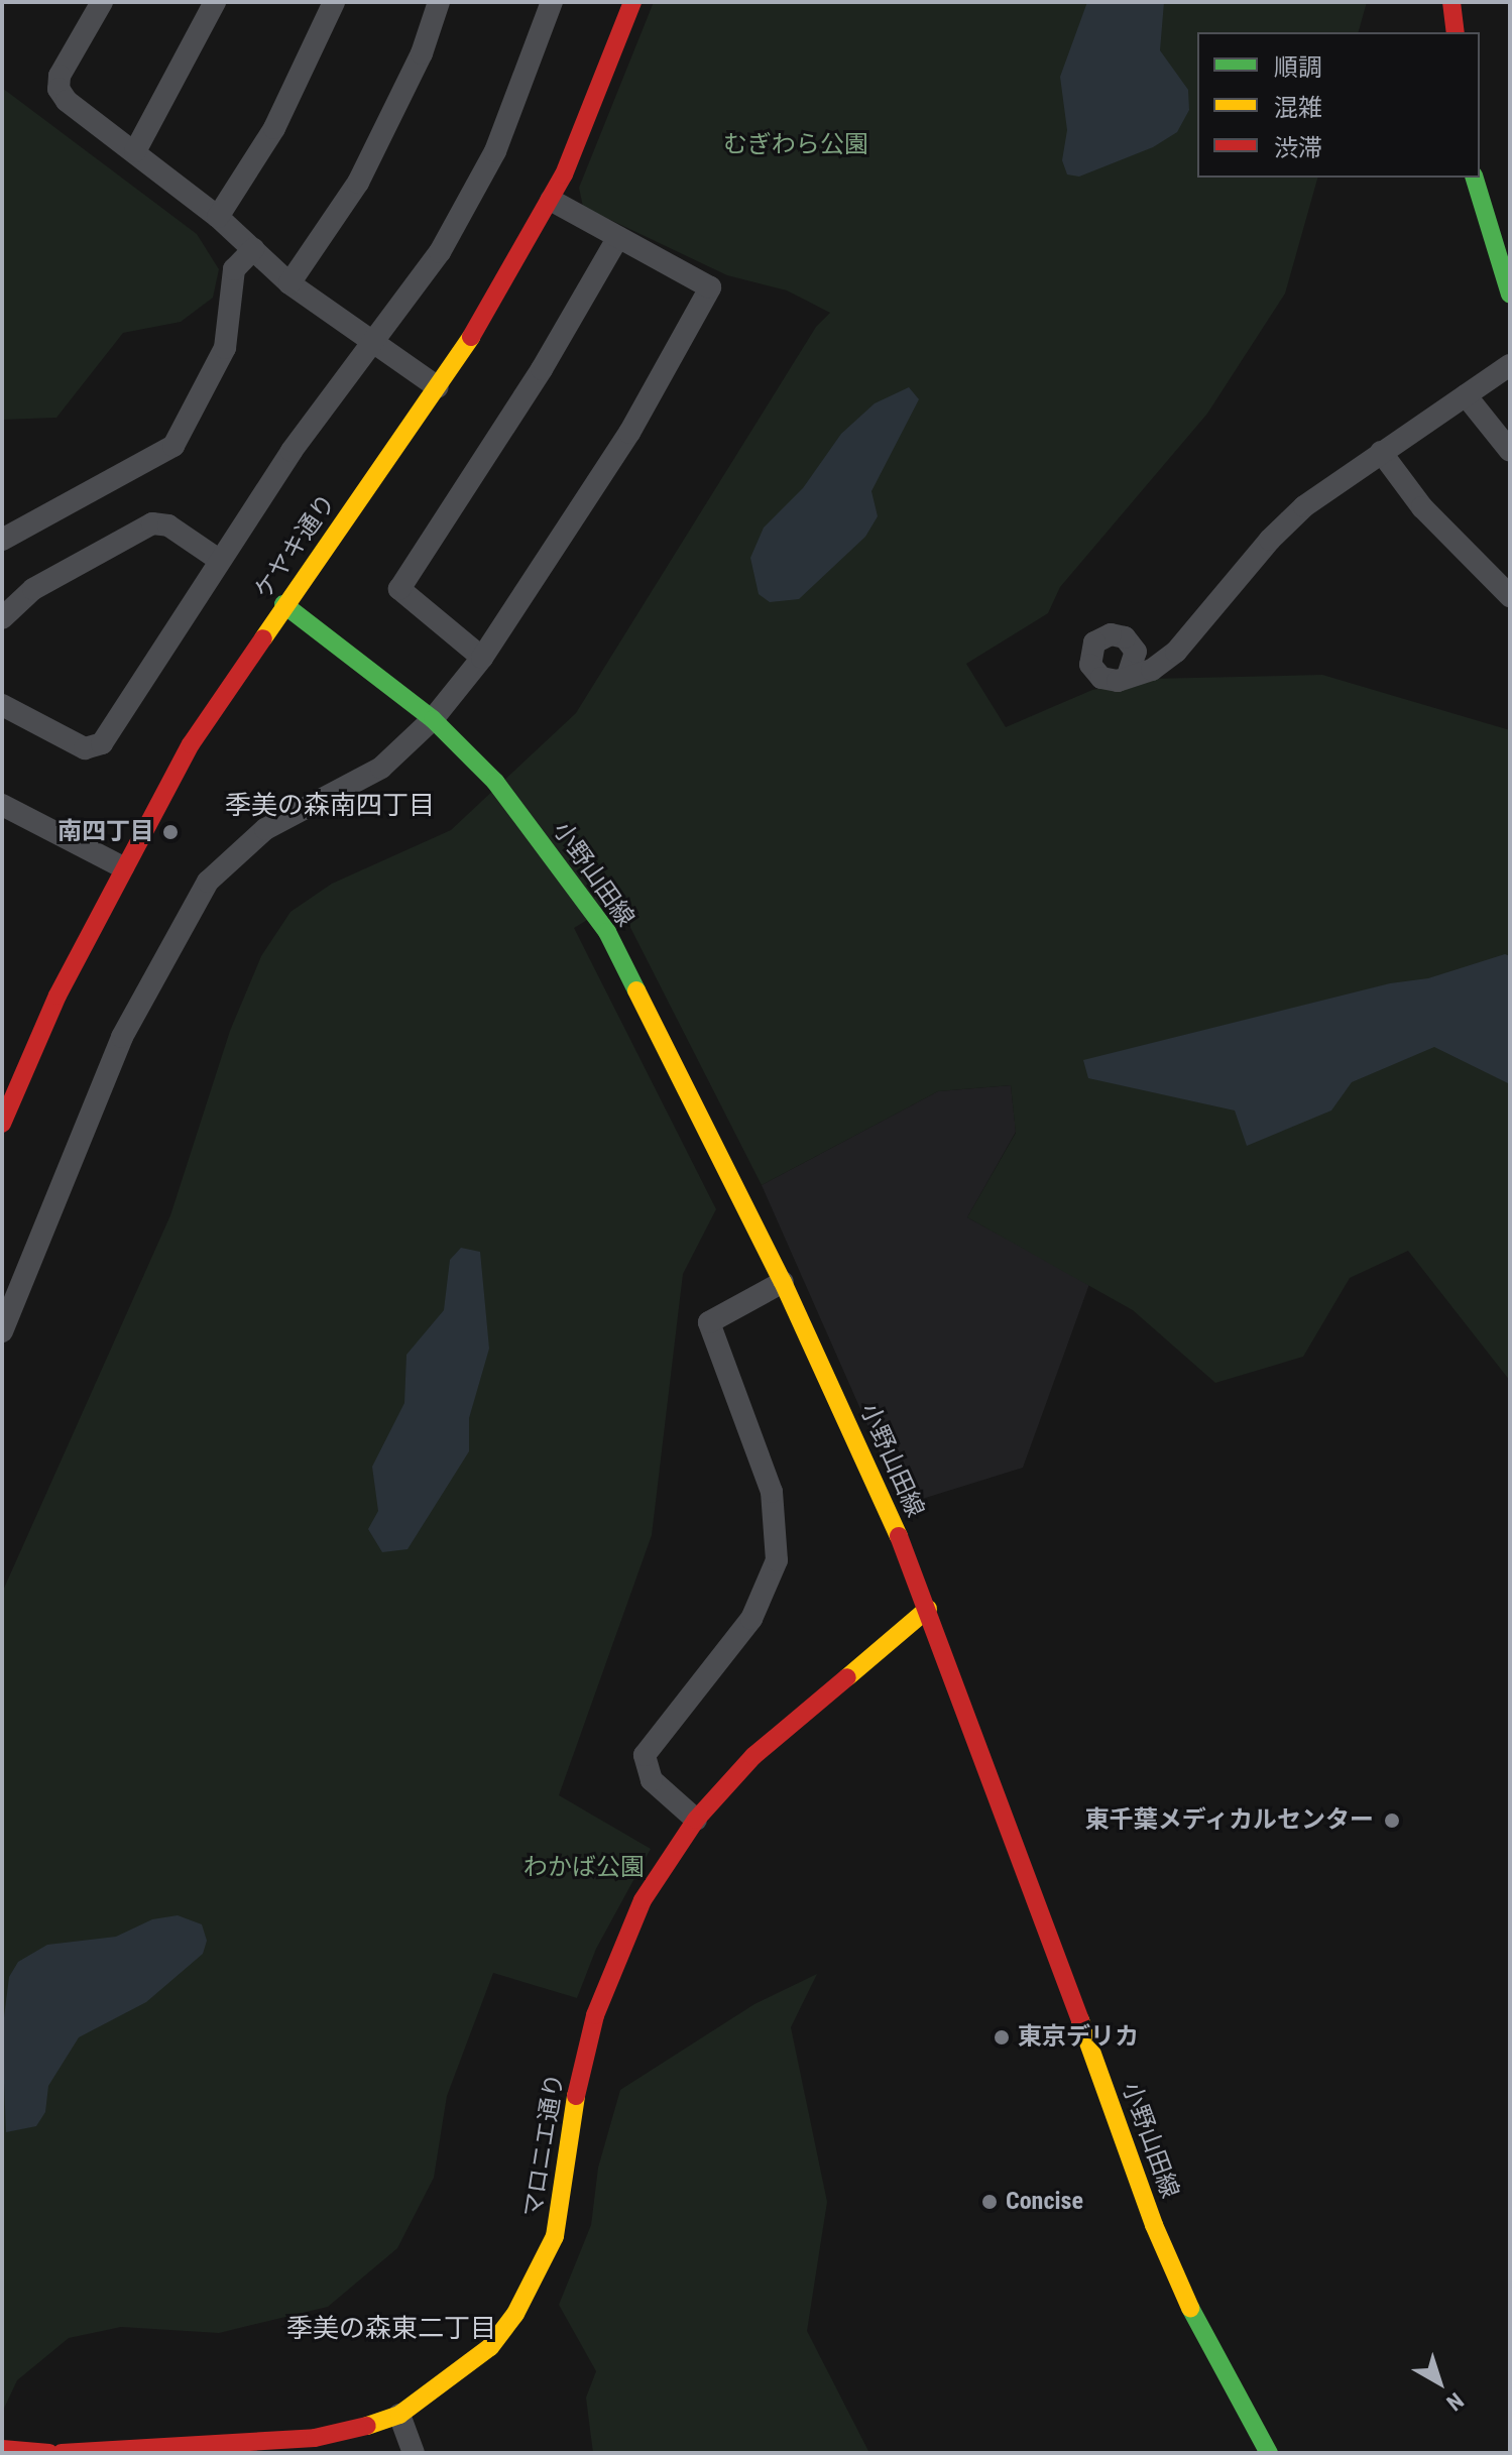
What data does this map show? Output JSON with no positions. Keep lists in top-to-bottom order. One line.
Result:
{"streets":{"street":["ケヤキ通り","小野山田線","マロニエ通り"]},"crossings":[["ケヤキ通り","小野山田線"],["小野山田線","マロニエ通り"]],"districts":["季美の森南四丁目","季美の森東二丁目"],"parks":["むぎわら公園","わかば公園"],"places":["南四丁目","東千葉メディカルセンター","東京デリカ","Concise"],"legend":["順調","混雑","渋滞"],"north":"bottom right"}
